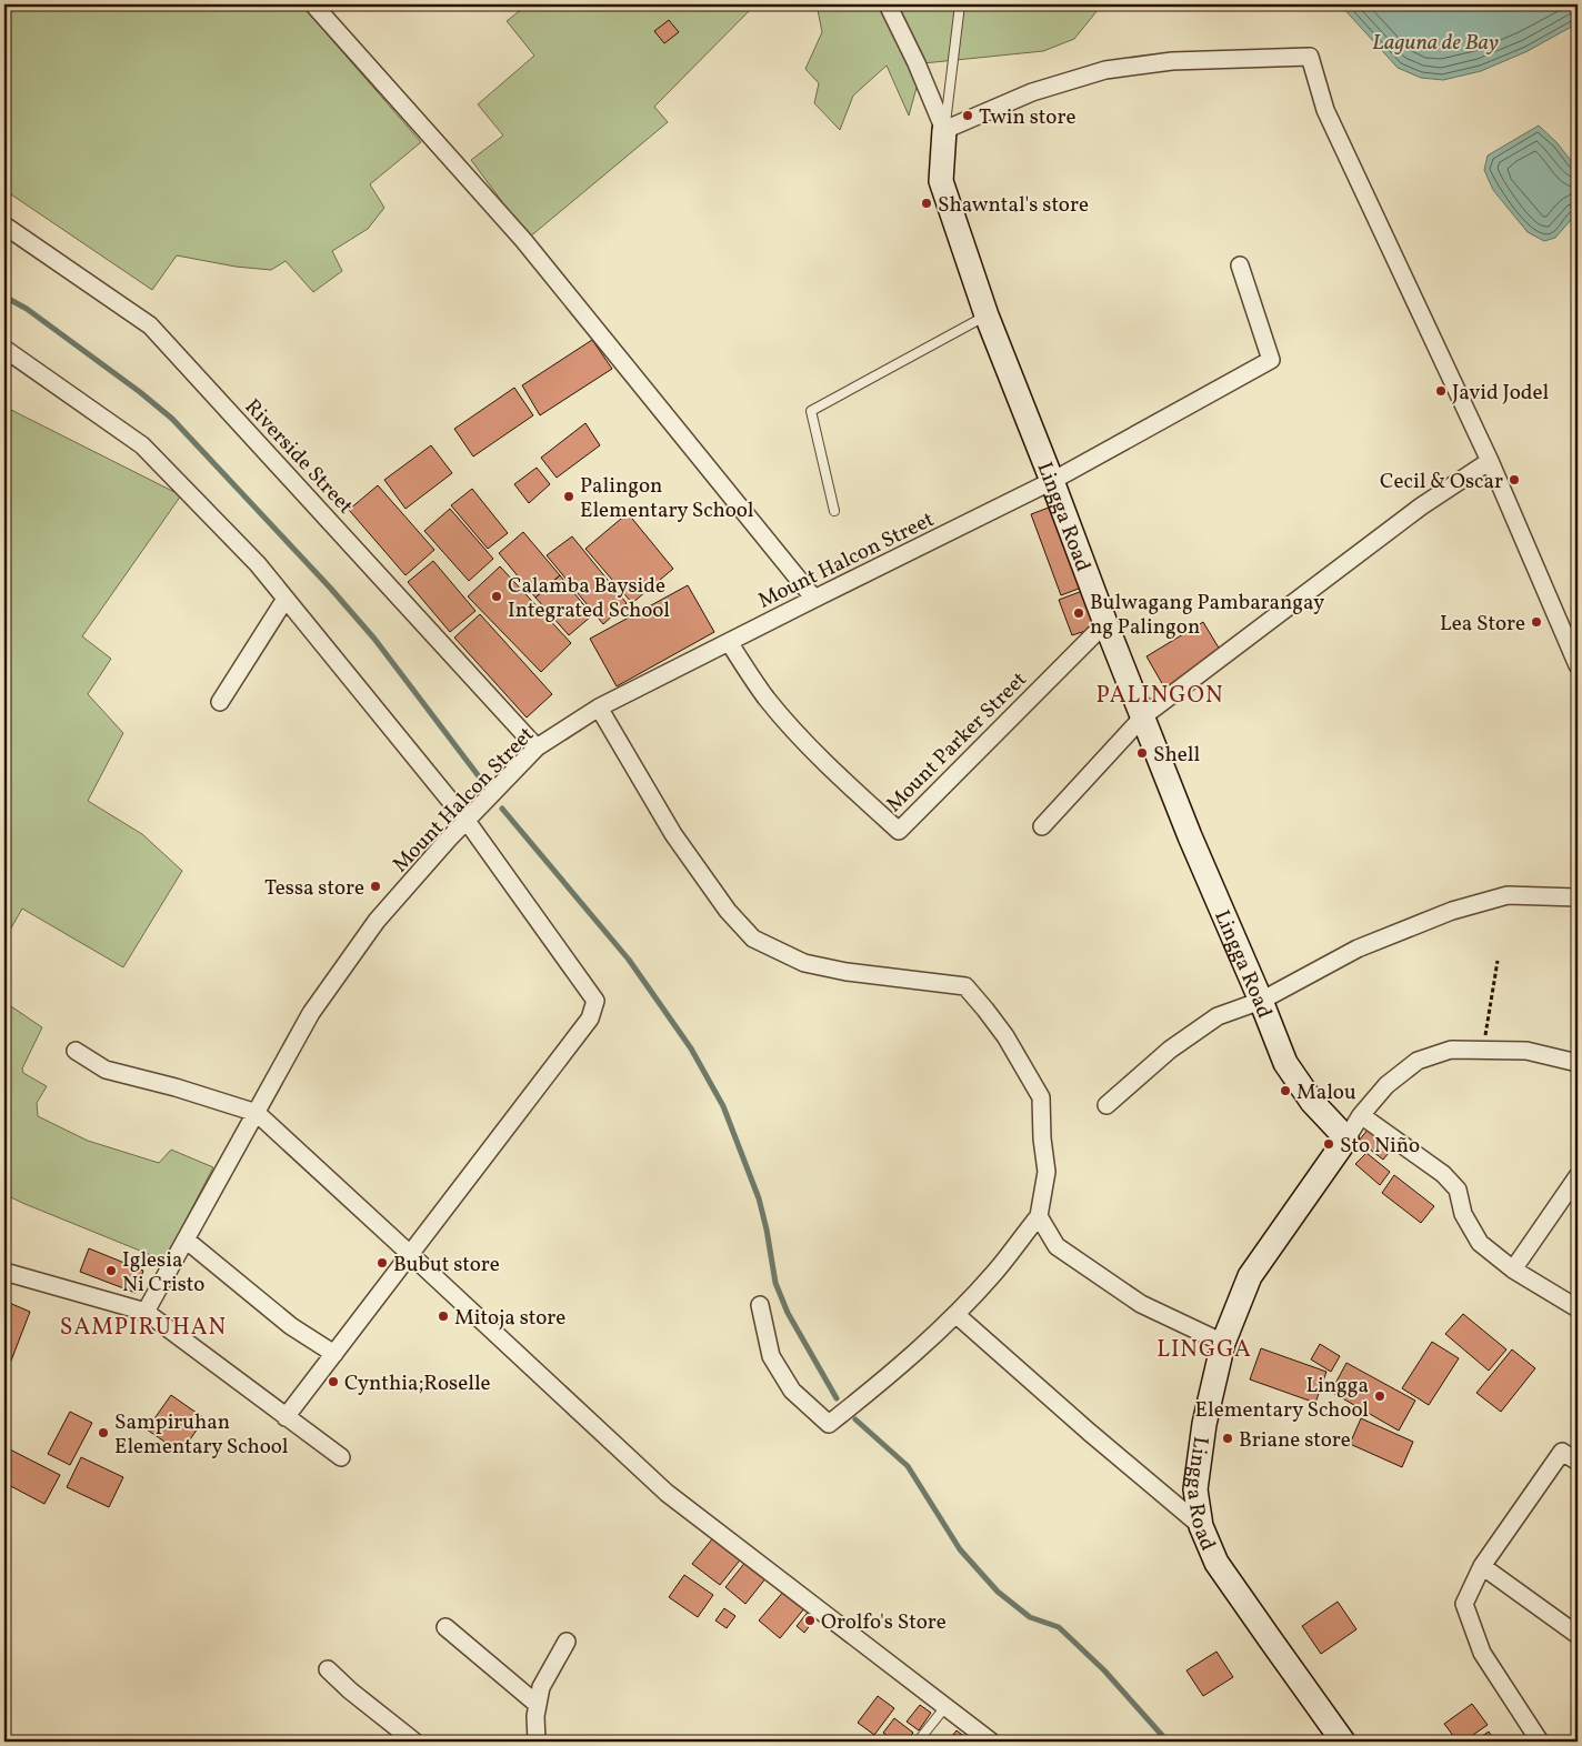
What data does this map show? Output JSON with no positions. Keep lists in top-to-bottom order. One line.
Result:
{"streets":{"street":["Riverside Street","Lingga Road","Mount Halcon Street","Mount Parker Street"]},"crossings":[["Riverside Street","Mount Halcon Street"],["Lingga Road","Mount Halcon Street"],["Lingga Road","Mount Parker Street"],["Mount Halcon Street","Mount Parker Street"]],"districts":["PALINGON","SAMPIRUHAN","LINGGA"],"water":["Laguna de Bay"],"places":["Twin store","Shawntal's store","Javid Jodel","Cecil & Oscar","Palingon Elementary School","Calamba Bayside Integrated School","Bulwagang Pambarangay ng Palingon","Lea Store","Shell","Tessa store","Malou","Sto Niño","Bubut store","Iglesia Ni Cristo","Mitoja store","Cynthia;Roselle","Lingga Elementary School","Sampiruhan Elementary School","Briane store","Orolfo's Store"]}
